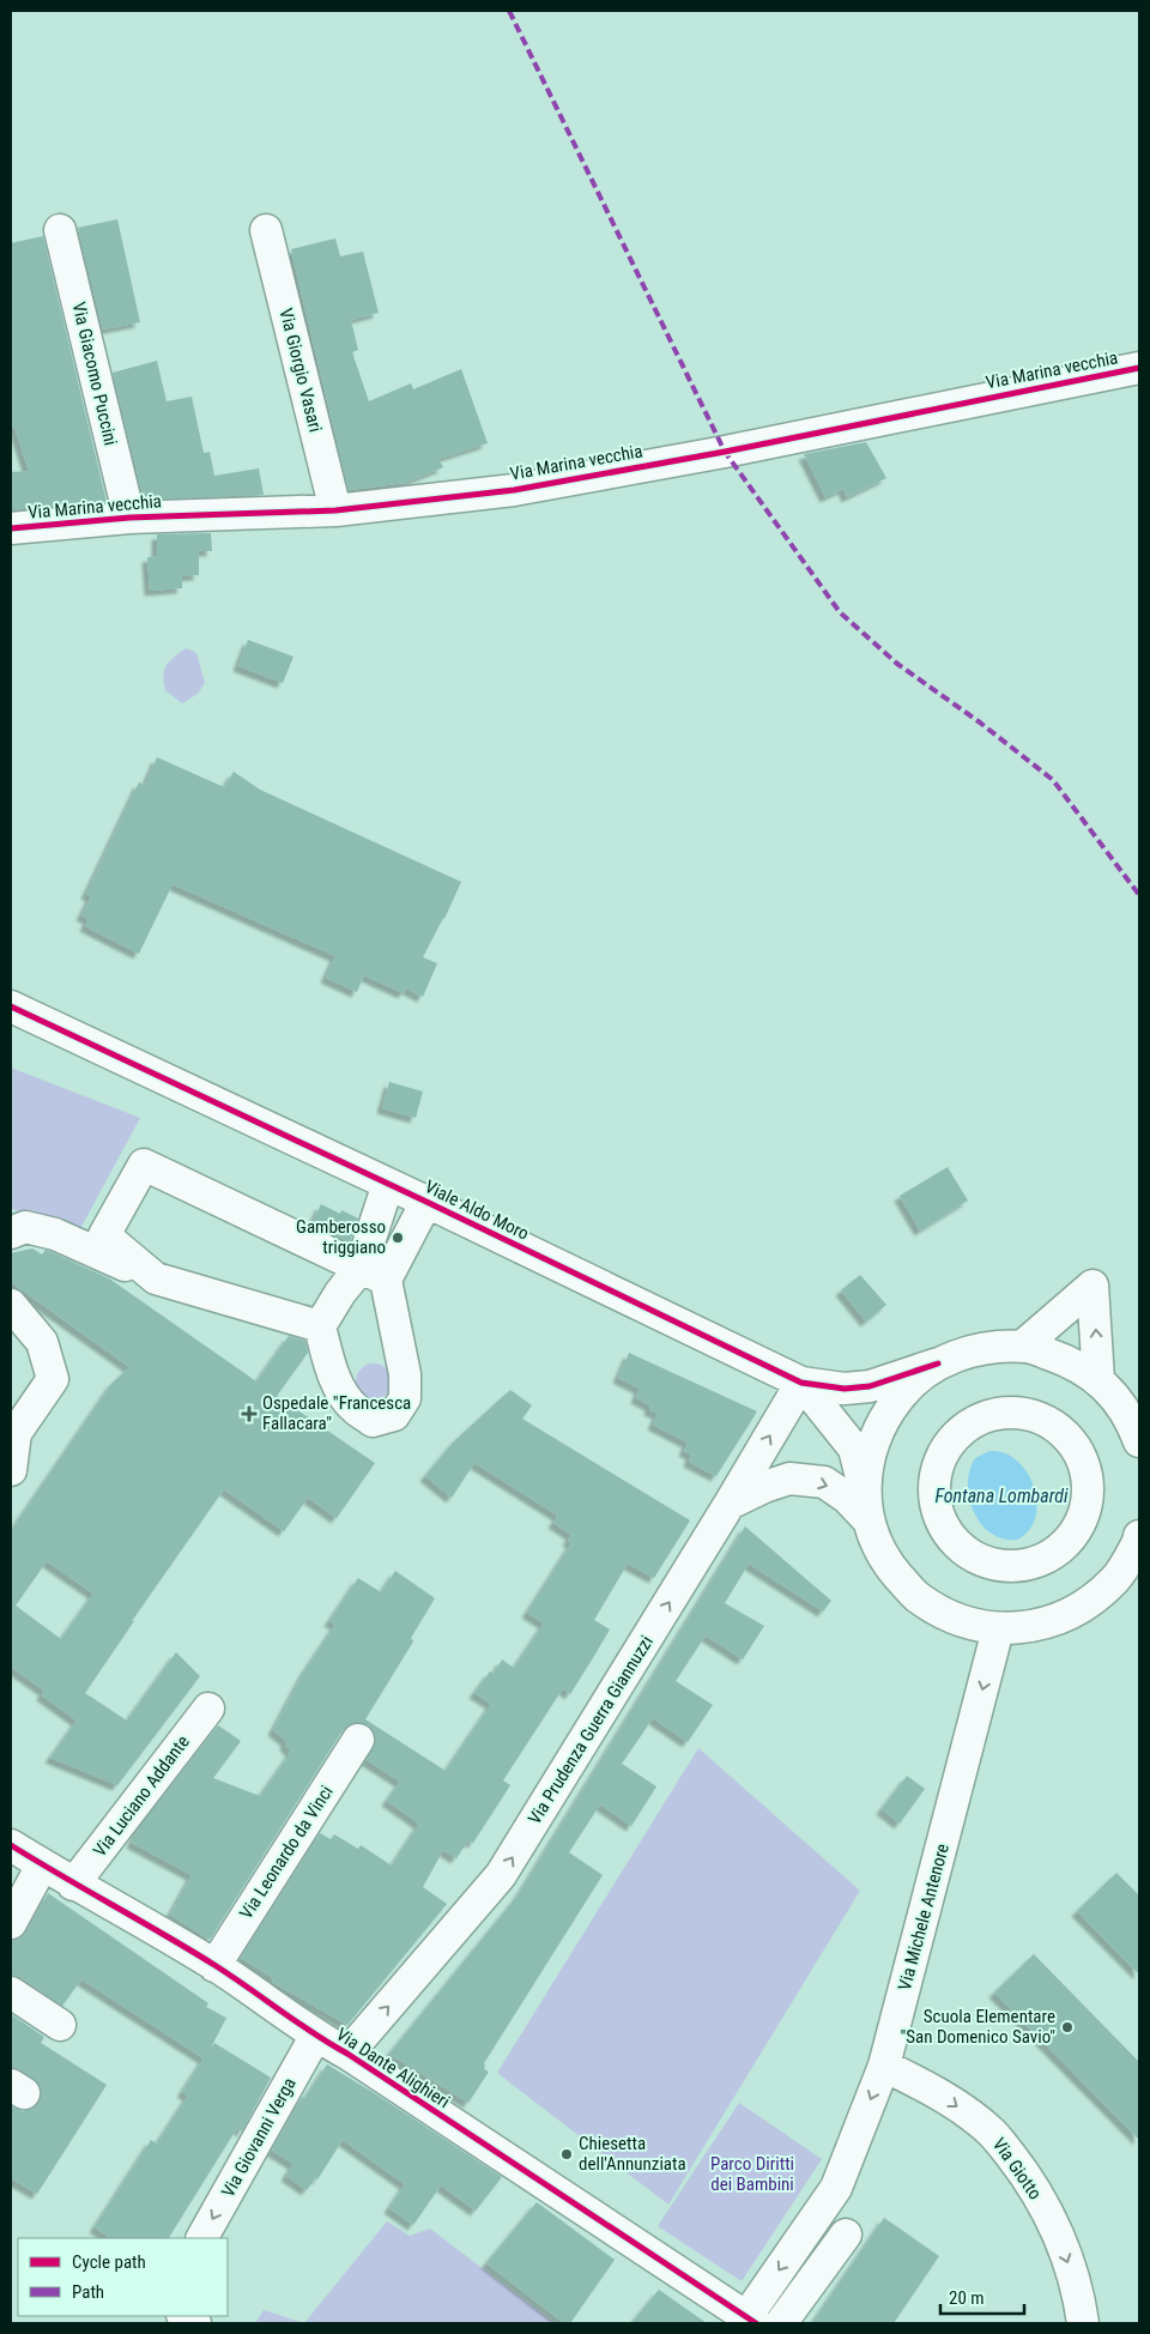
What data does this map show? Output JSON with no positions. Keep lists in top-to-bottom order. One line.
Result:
{"streets":{"street":["Via Giorgio Vasari","Via Marina vecchia","Via Giacomo Puccini","Viale Aldo Moro","Via Prudenza Guerra Giannuzzi","Via Luciano Addante","Via Leonardo da Vinci","Via Michele Antenore","Via Dante Alighieri","Via Giovanni Verga","Via Giotto"]},"crossings":[["Via Giorgio Vasari","Via Marina vecchia"],["Via Marina vecchia","Via Giacomo Puccini"],["Viale Aldo Moro","Via Prudenza Guerra Giannuzzi"],["Via Prudenza Guerra Giannuzzi","Via Dante Alighieri"],["Via Luciano Addante","Via Dante Alighieri"],["Via Leonardo da Vinci","Via Dante Alighieri"],["Via Michele Antenore","Via Dante Alighieri"],["Via Michele Antenore","Via Giotto"],["Via Dante Alighieri","Via Giovanni Verga"]],"one_way":["Via Prudenza Guerra Giannuzzi","Via Michele Antenore","Via Giovanni Verga","Via Giotto"],"water":["Fontana Lombardi"],"parks":["Parco Diritti dei Bambini"],"places":{"other":["Gamberosso triggiano","Scuola Elementare \"San Domenico Savio\"","Chiesetta dell'Annunziata"],"health":["Ospedale \"Francesca Fallacara\""]},"legend":["Cycle path","Path"],"scale_bar":"20 m"}
